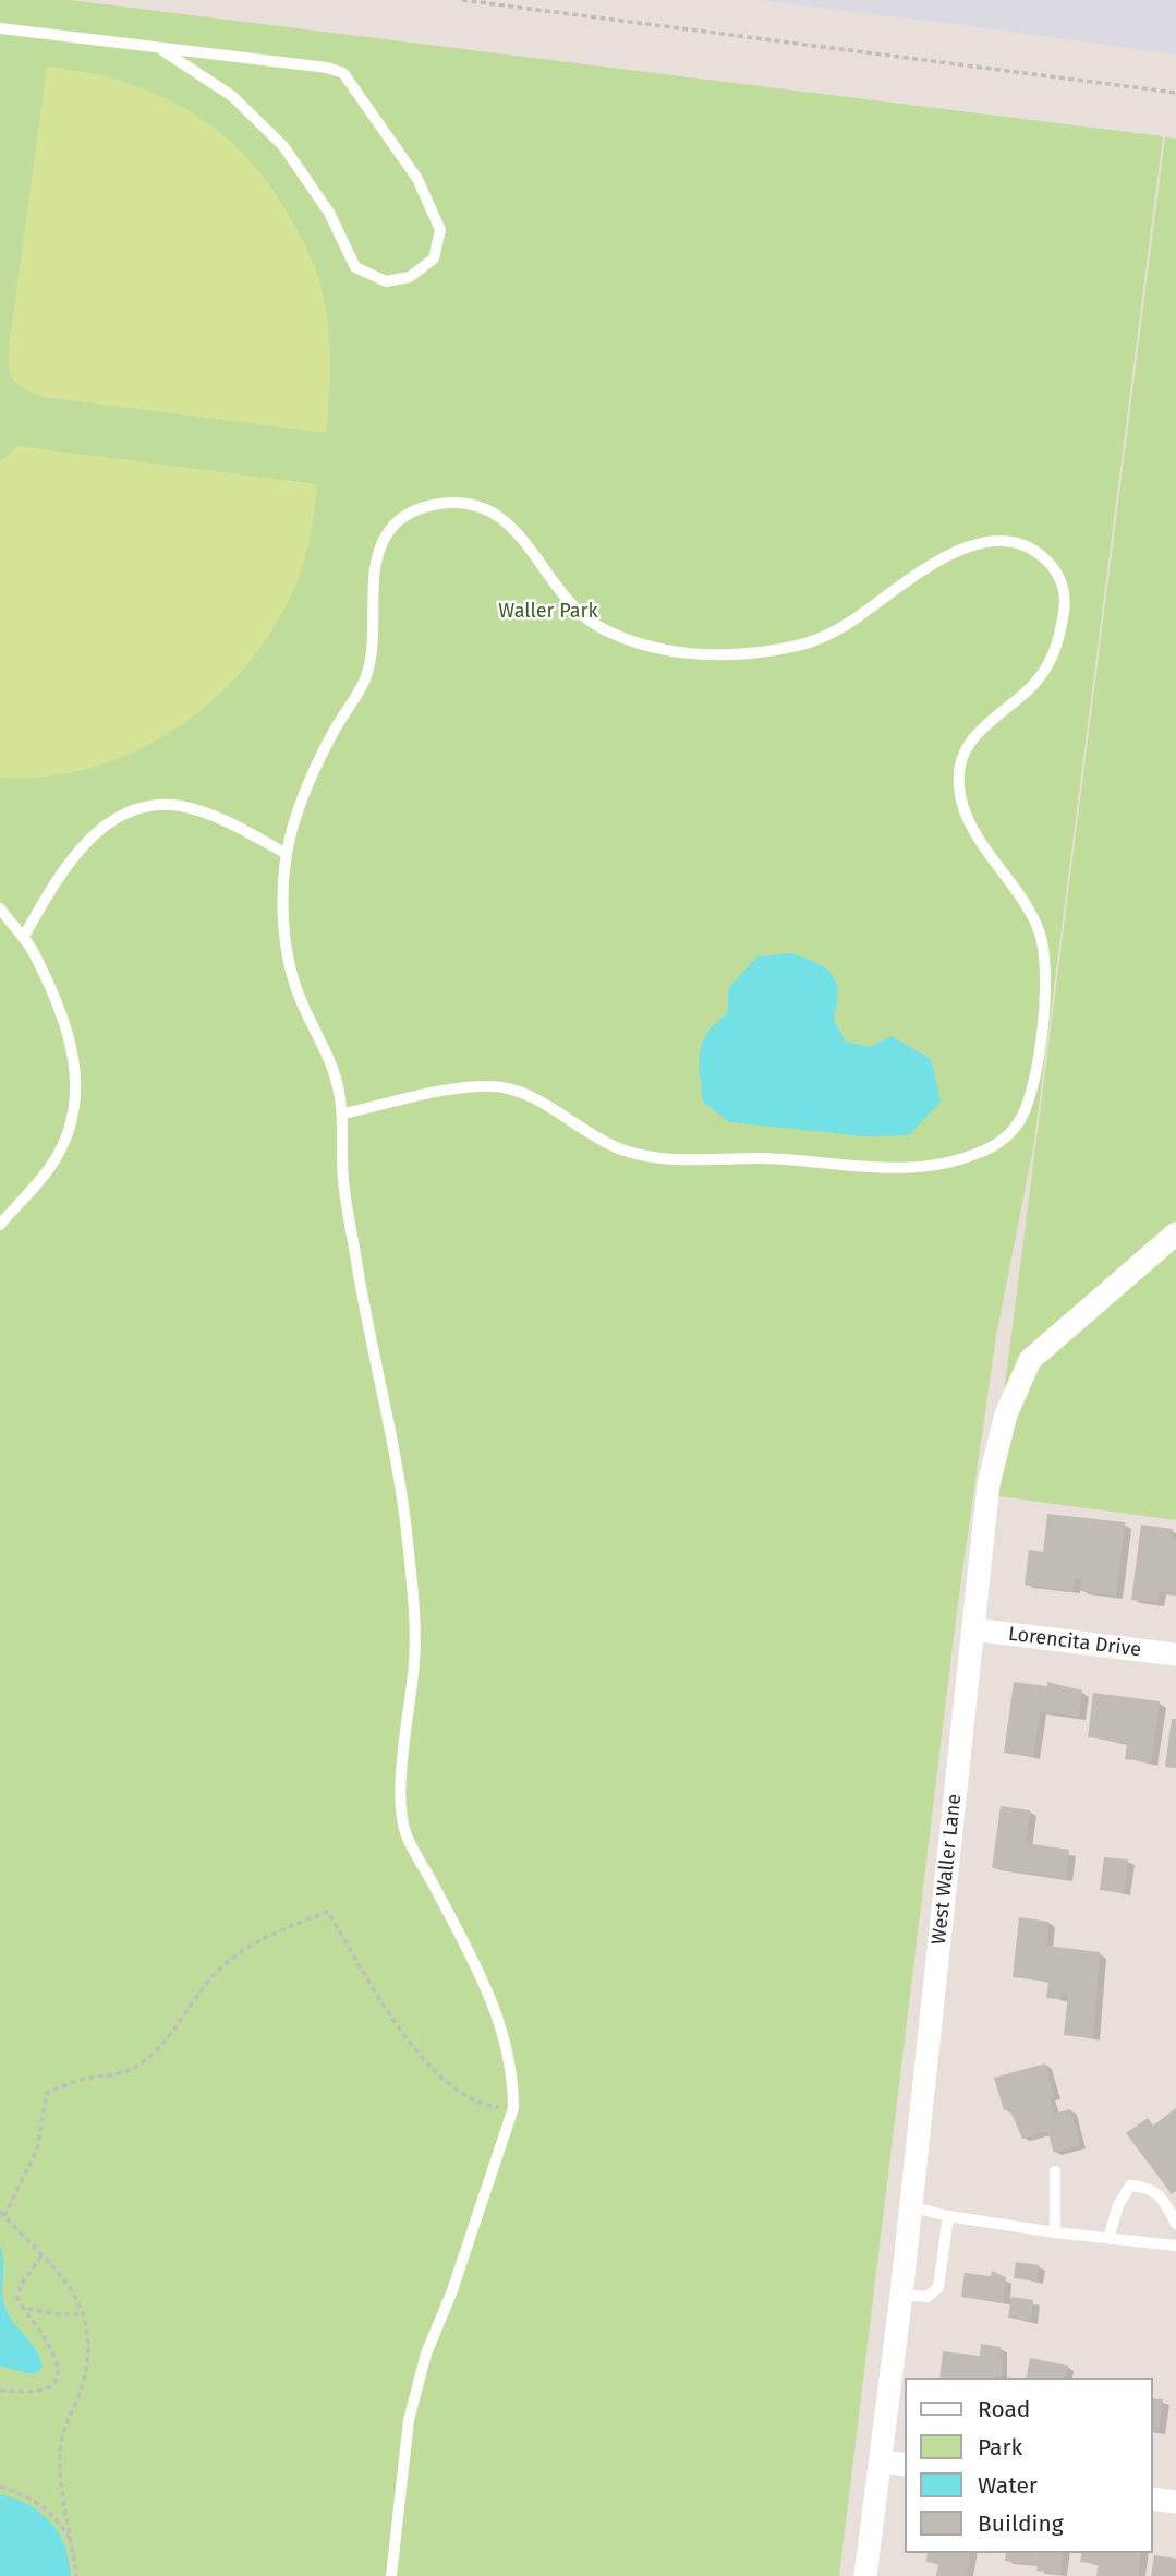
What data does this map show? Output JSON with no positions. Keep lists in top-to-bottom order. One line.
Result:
{"streets":{"street":["Lorencita Drive","West Waller Lane"]},"crossings":[["Lorencita Drive","West Waller Lane"]],"parks":["Waller Park"],"legend":["Road","Park","Water","Building"]}
